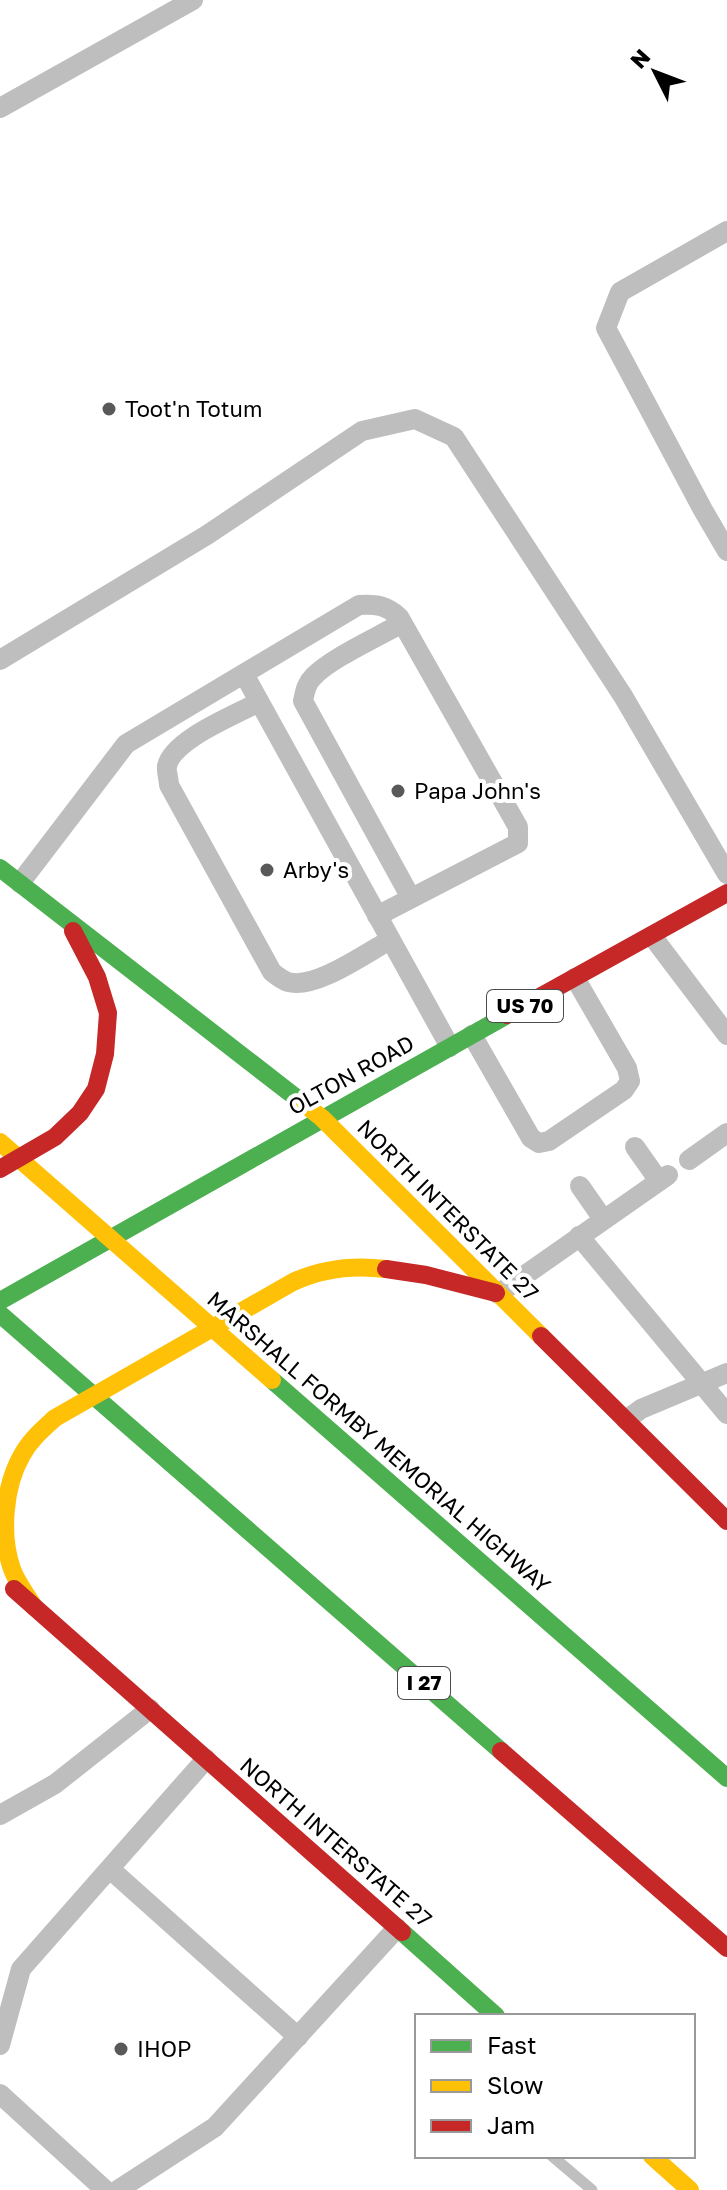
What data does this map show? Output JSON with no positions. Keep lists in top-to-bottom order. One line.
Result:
{"streets":{"main road":["US 70","OLTON ROAD","NORTH INTERSTATE 27","MARSHALL FORMBY MEMORIAL HIGHWAY","I 27"]},"crossings":[["OLTON ROAD","NORTH INTERSTATE 27"]],"places":["Toot'n Totum","Papa John's","Arby's","IHOP"],"legend":["Fast","Slow","Jam"],"north":"top left"}
